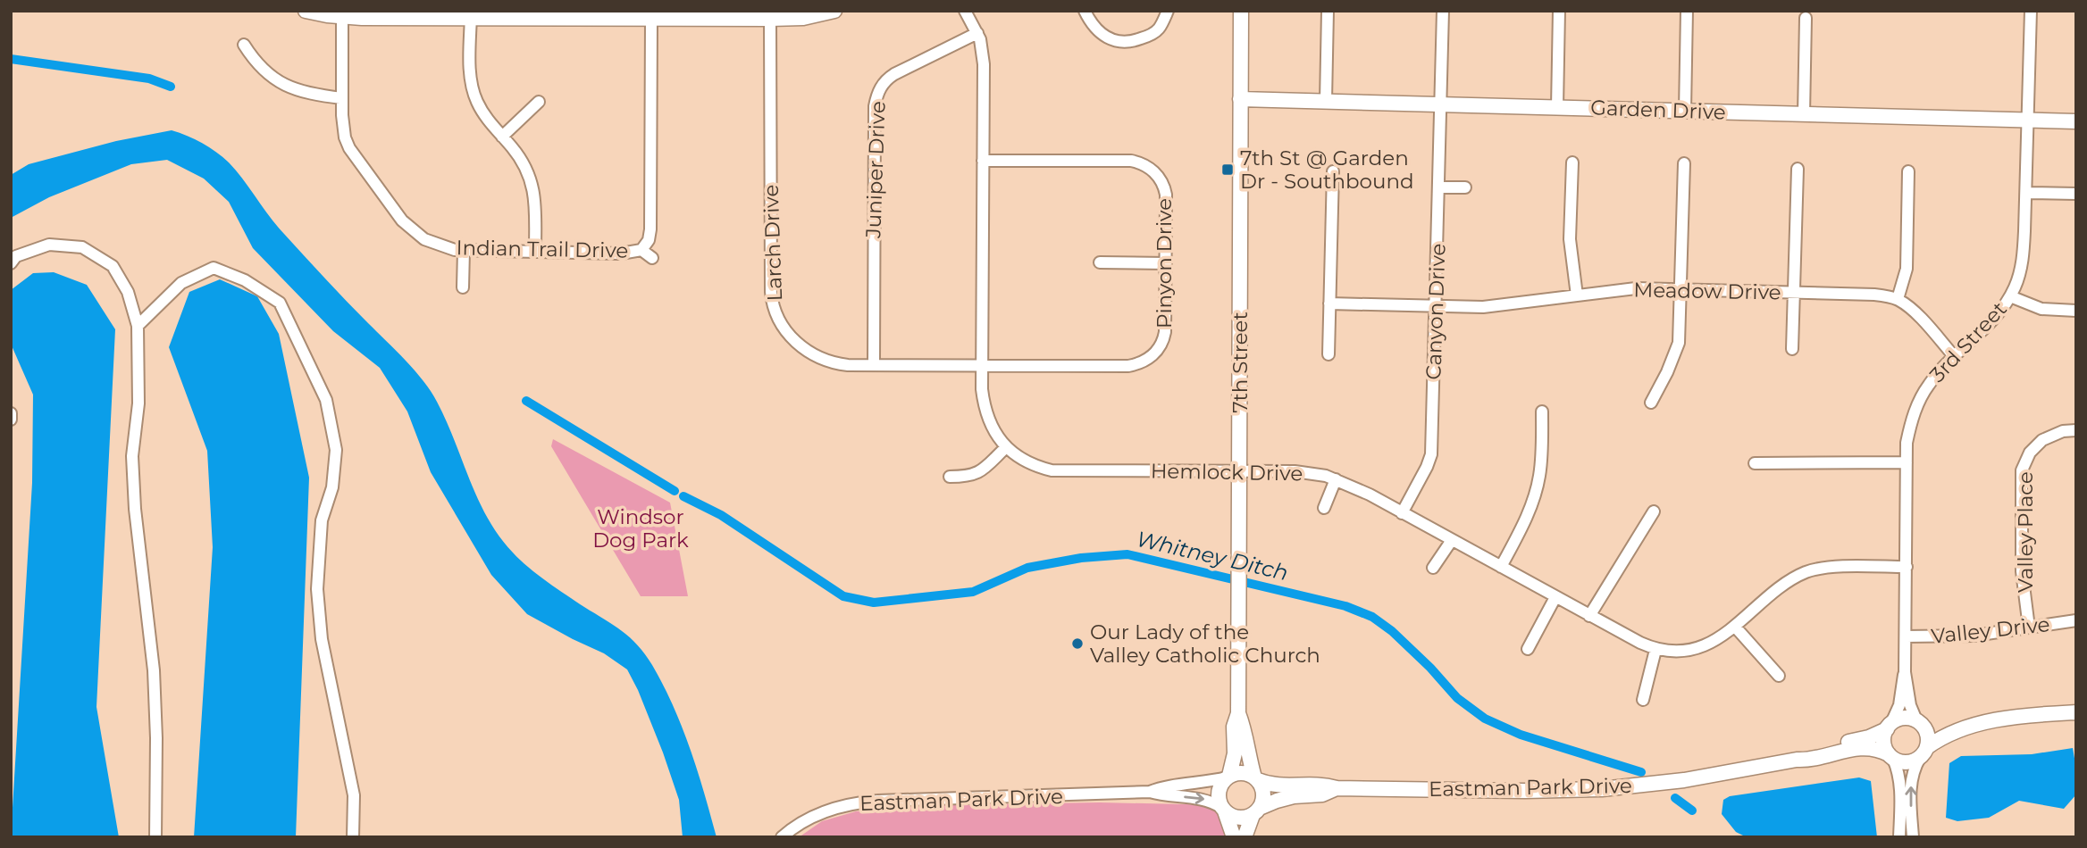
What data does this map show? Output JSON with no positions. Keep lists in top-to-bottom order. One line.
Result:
{"streets":{"street":["Garden Drive","Juniper Drive","Larch Drive","Indian Trail Drive","Pinyon Drive","Meadow Drive","Canyon Drive","3rd Street","7th Street","Hemlock Drive","Valley Place","Valley Drive","Eastman Park Drive"]},"crossings":[["Garden Drive","Canyon Drive"],["Garden Drive","3rd Street"],["Garden Drive","7th Street"],["Juniper Drive","Larch Drive"],["Juniper Drive","Hemlock Drive"],["Larch Drive","Pinyon Drive"],["Larch Drive","Hemlock Drive"],["Pinyon Drive","Hemlock Drive"],["Meadow Drive","Canyon Drive"],["Canyon Drive","Hemlock Drive"],["3rd Street","Hemlock Drive"],["3rd Street","Valley Drive"],["3rd Street","Eastman Park Drive"],["7th Street","Hemlock Drive"],["7th Street","Eastman Park Drive"],["Valley Place","Valley Drive"]],"water":["Whitney Ditch"],"parks":["Windsor Dog Park"],"places":{"transit":["7th St @ Garden Dr - Southbound"],"other":["Our Lady of the Valley Catholic Church"]}}
